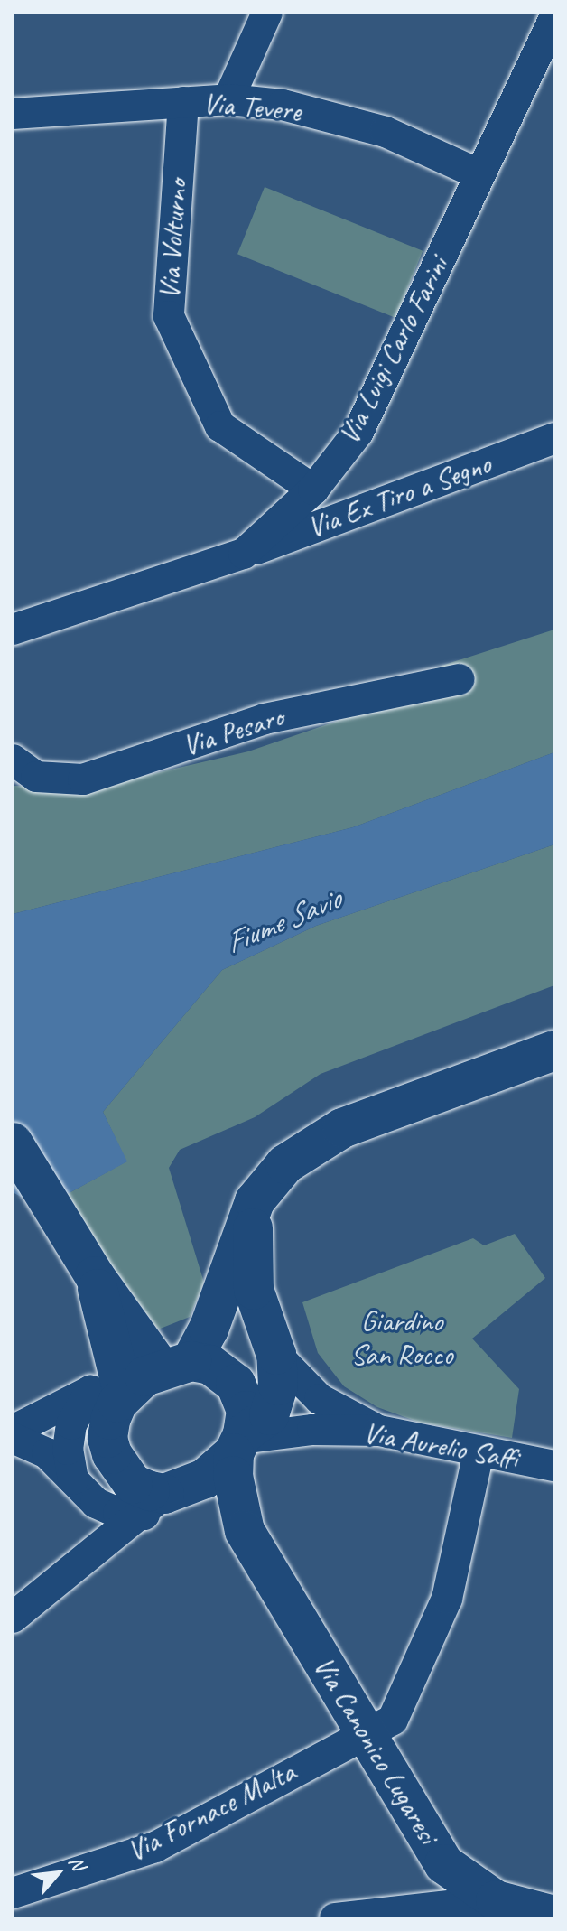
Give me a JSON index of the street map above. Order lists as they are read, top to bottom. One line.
{"streets":{"street":["Via Tevere","Via Volturno","Via Luigi Carlo Farini","Via Ex Tiro a Segno","Via Pesaro","Via Aurelio Saffi","Via Canonico Lugaresi","Via Fornace Malta"]},"crossings":[["Via Tevere","Via Volturno"],["Via Tevere","Via Luigi Carlo Farini"],["Via Volturno","Via Luigi Carlo Farini"],["Via Luigi Carlo Farini","Via Ex Tiro a Segno"],["Via Aurelio Saffi","Via Fornace Malta"],["Via Canonico Lugaresi","Via Fornace Malta"]],"water":["Fiume Savio"],"parks":["Giardino San Rocco"],"north":"top right"}
